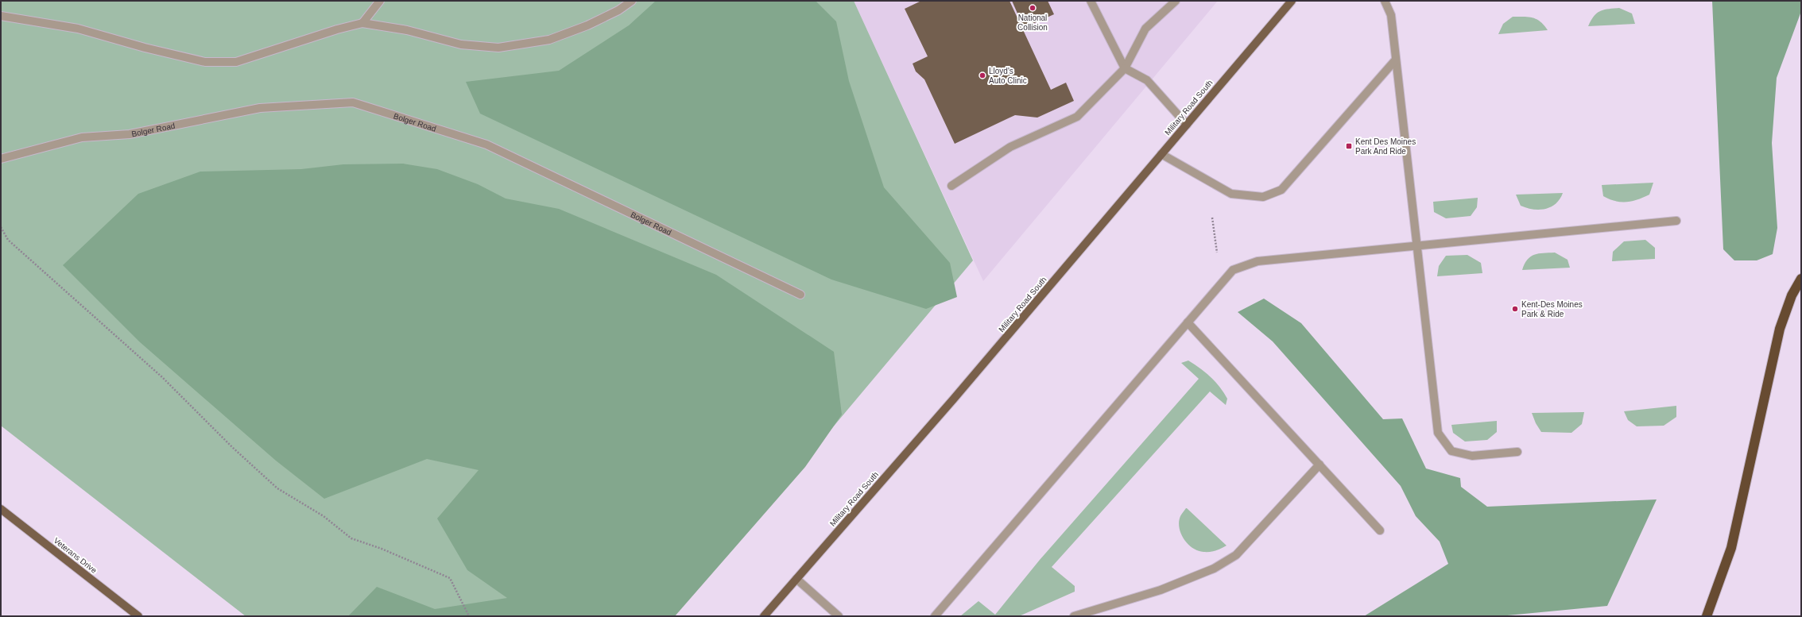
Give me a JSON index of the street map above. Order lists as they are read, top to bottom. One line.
{"streets":{"main road":["Military Road South","Veterans Drive"],"lane":["Bolger Road"]},"places":{"other":["National Collision","Lloyd's Auto Clinic","Kent-Des Moines Park & Ride"],"transit":["Kent Des Moines Park And Ride"]}}
